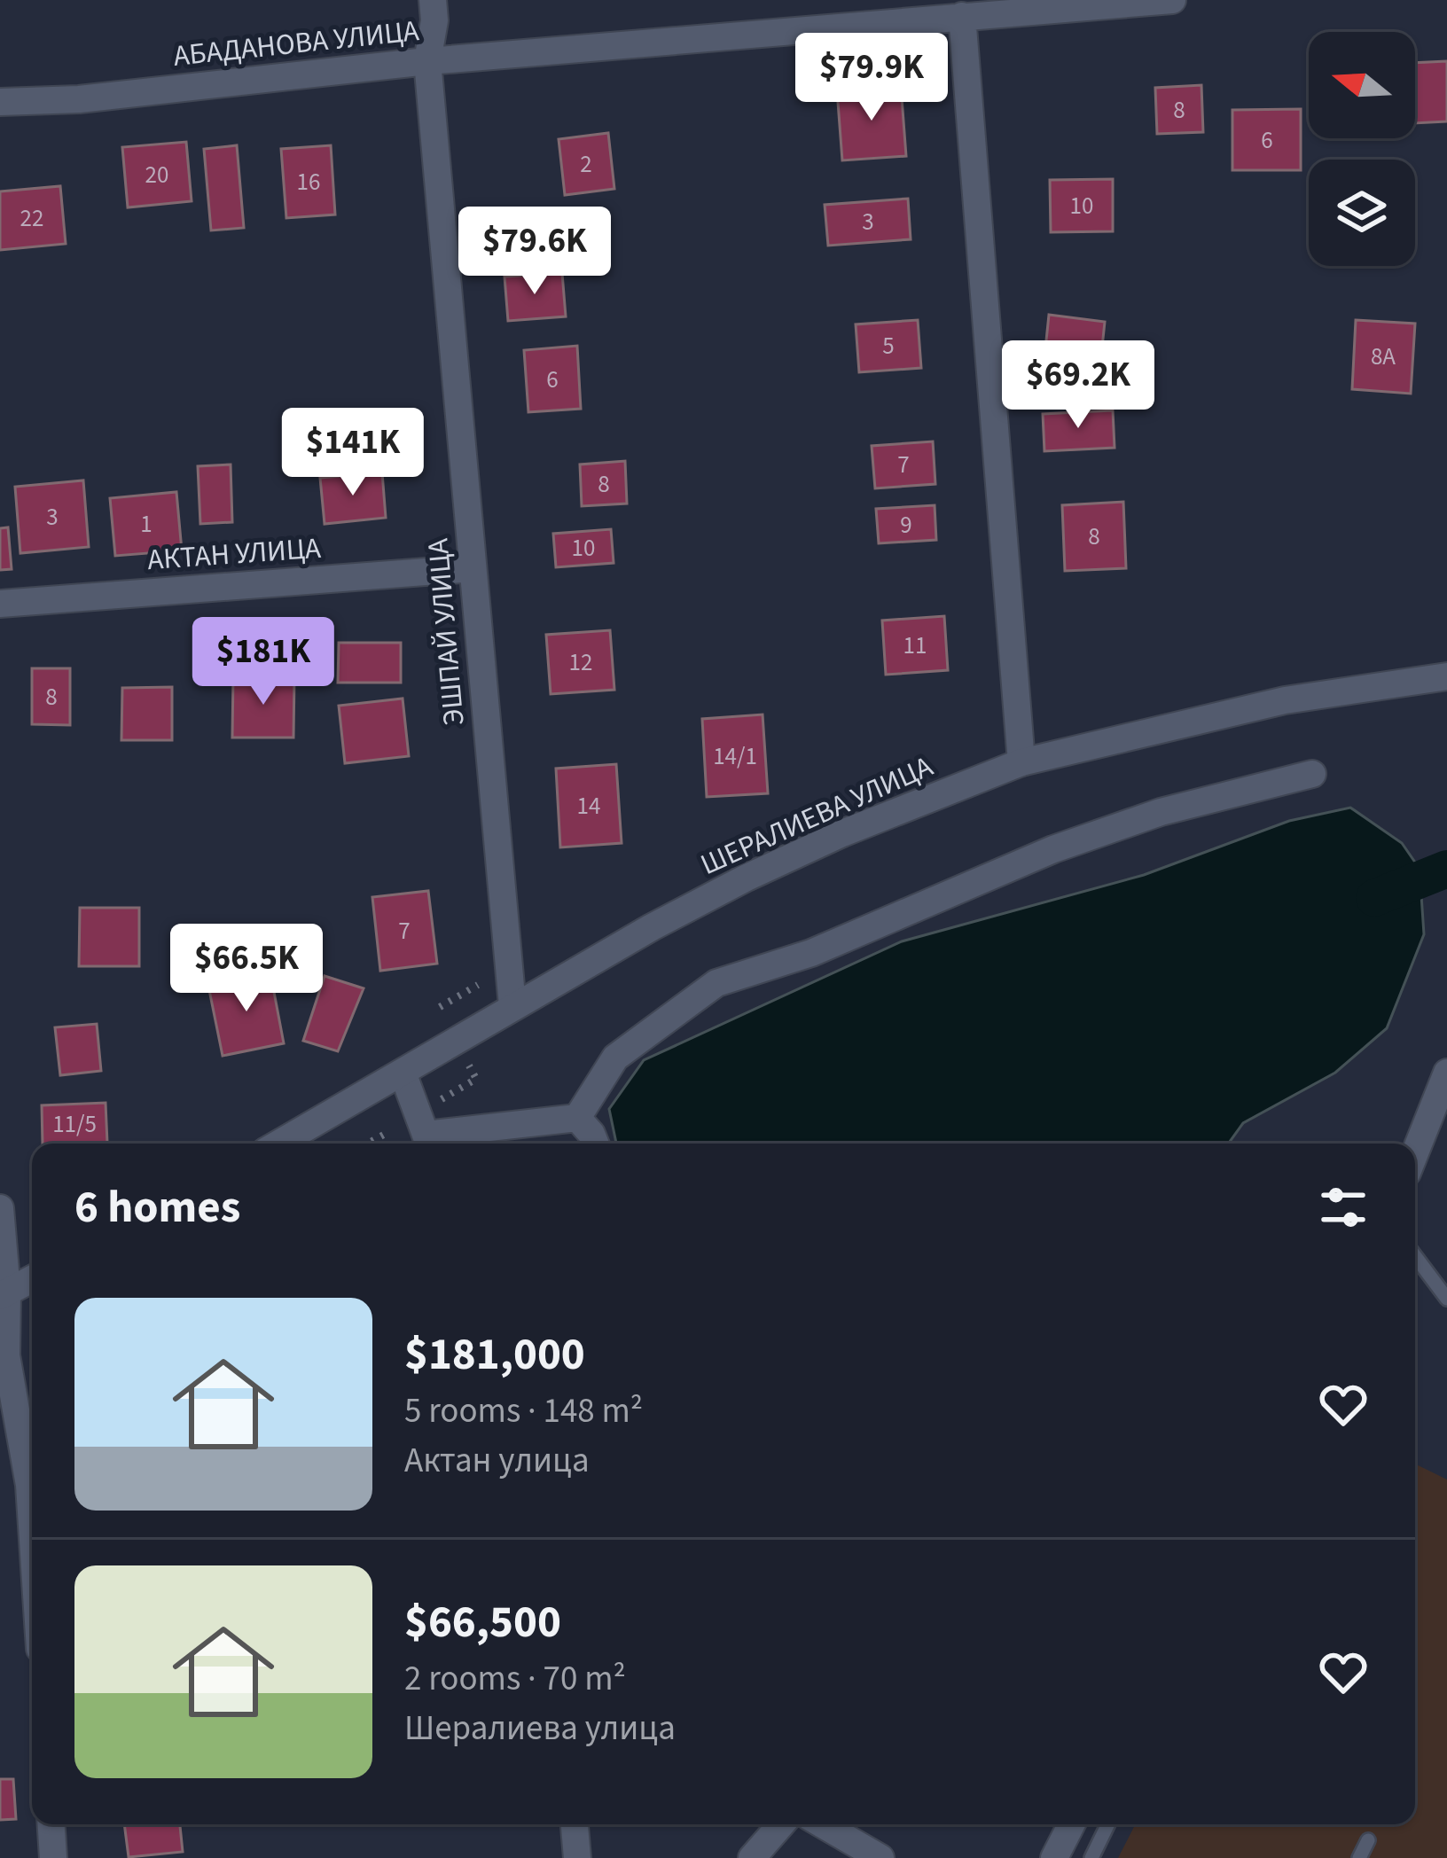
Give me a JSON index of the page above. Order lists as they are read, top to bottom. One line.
{"streets":{"street":["АБАДАНОВА УЛИЦА","АКТАН УЛИЦА","ЭШПАЙ УЛИЦА","ШЕРАЛИЕВА УЛИЦА"]},"crossings":[["АБАДАНОВА УЛИЦА","ЭШПАЙ УЛИЦА"],["АКТАН УЛИЦА","ЭШПАЙ УЛИЦА"],["ЭШПАЙ УЛИЦА","ШЕРАЛИЕВА УЛИЦА"]],"house_numbers":["8","6","2","20","16","10","22","3","5","8А","6","7","8","3","1","9","8","10","11","12","8","14/1","14","7","11/5"],"north":"left","page":{"price":["$79.9K","$79.6K","$69.2K","$141K","$181K","$66.5K"],"heading":"6 homes","list":[{"name":"$181,000","note":"5 rooms · 148 m² · Актан улица"},{"name":"$66,500","note":"2 rooms · 70 m² · Шералиева улица"}]}}
